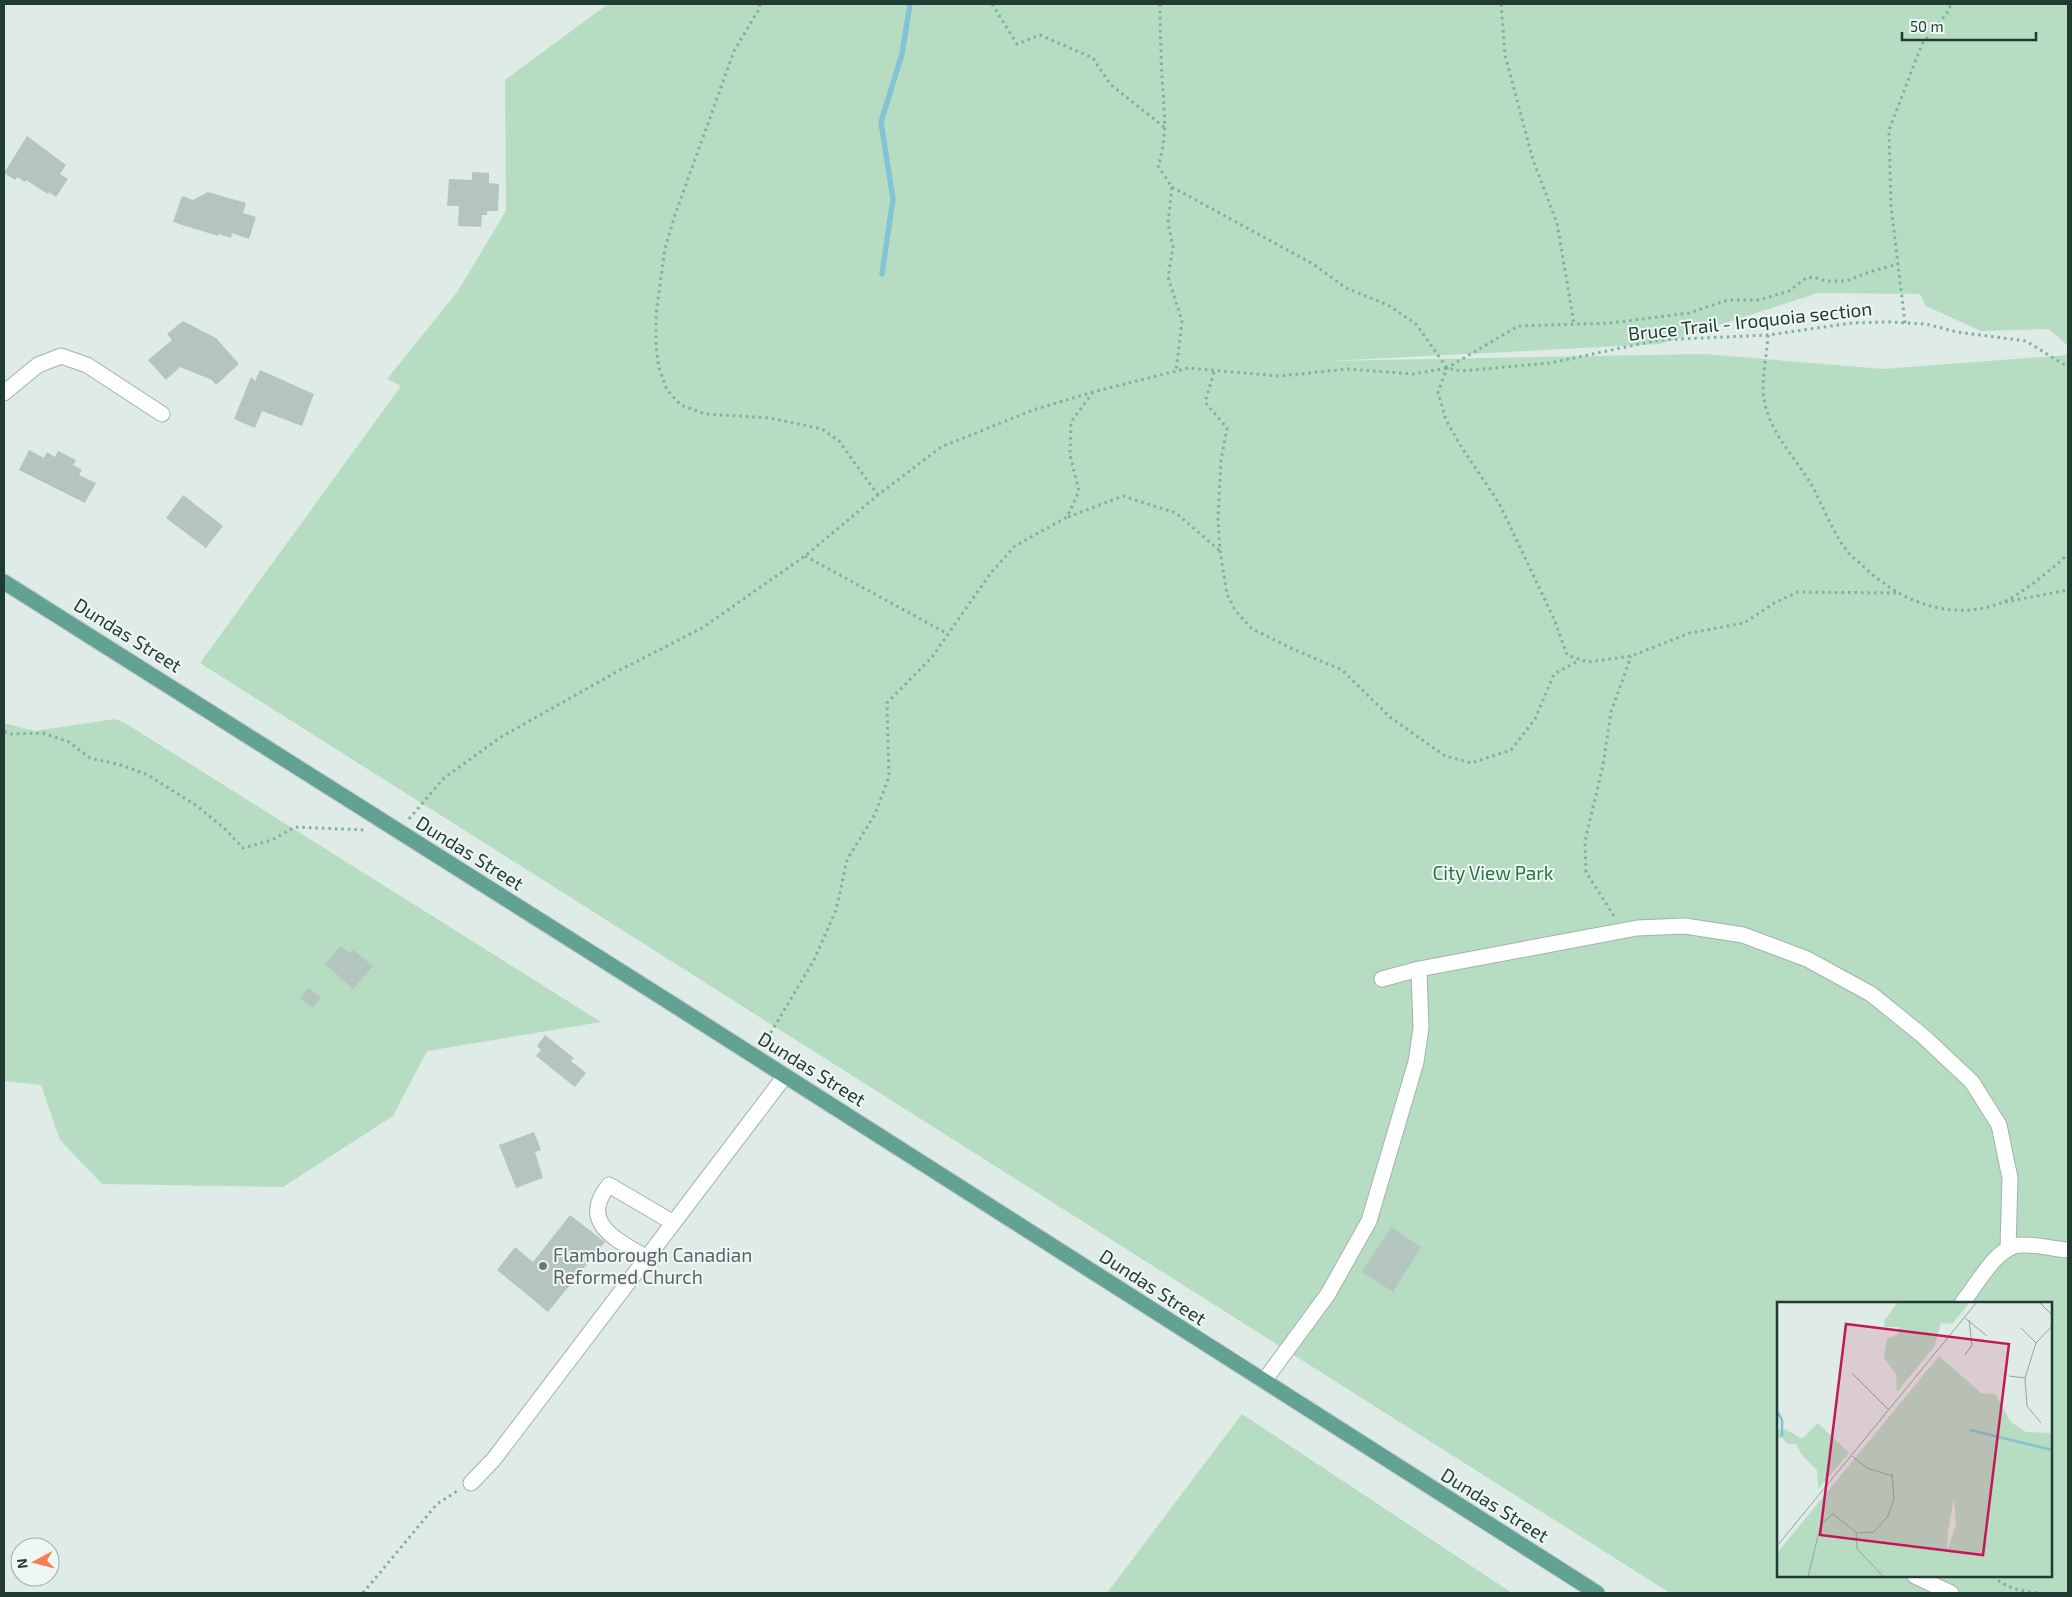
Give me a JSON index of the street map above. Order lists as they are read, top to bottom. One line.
{"streets":{"main road":["Dundas Street"],"path":["Bruce Trail - Iroquoia section"]},"crossings":[["Bruce Trail - Iroquoia section","Dundas Street"]],"parks":["City View Park"],"places":["Flamborough Canadian Reformed Church"],"scale_bar":"50 m","north":"left"}
